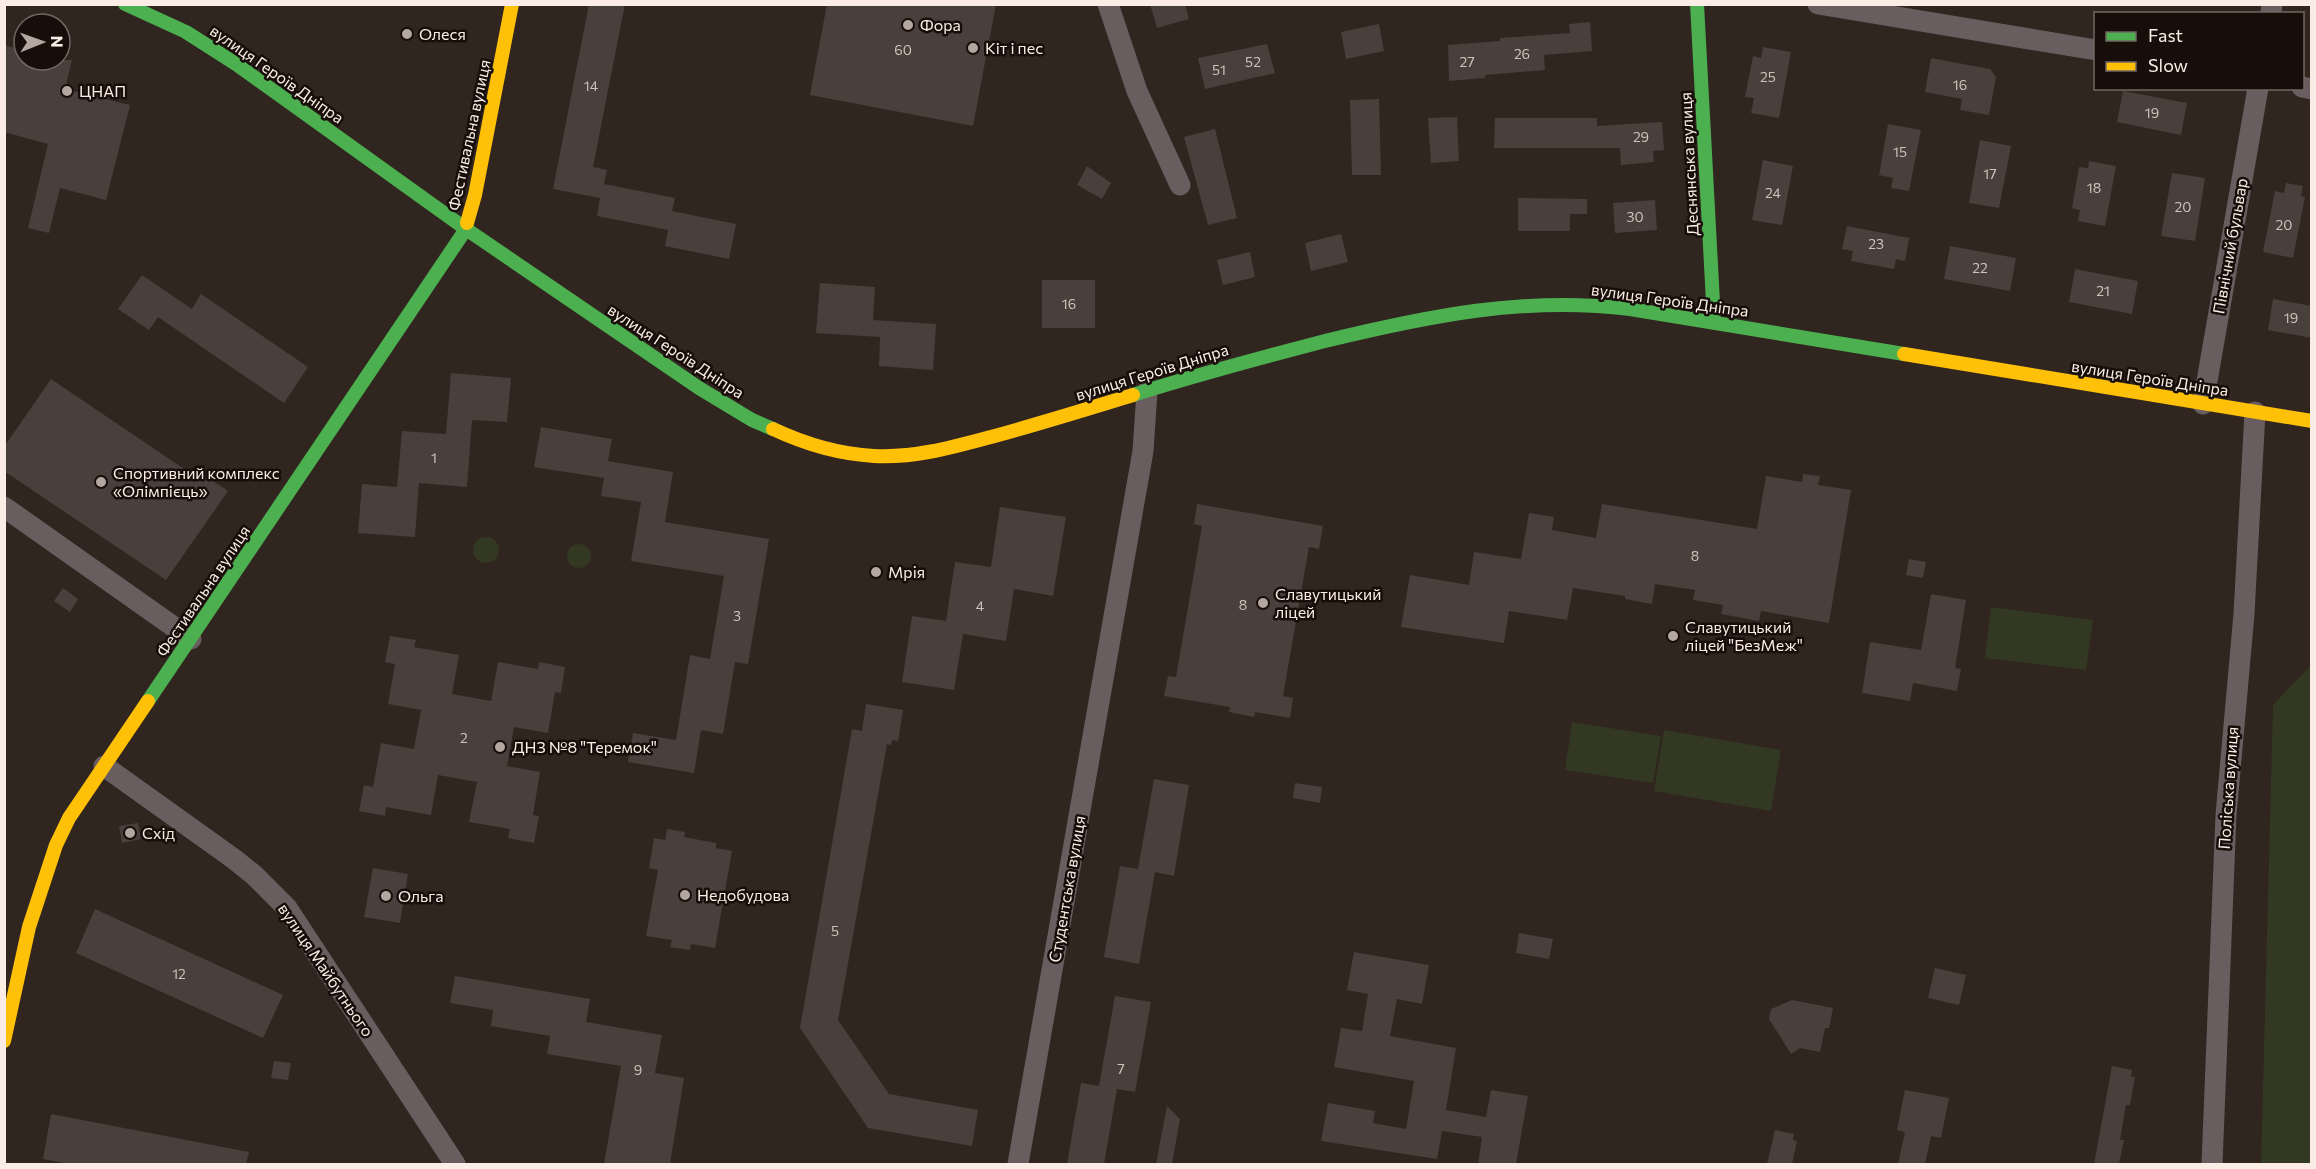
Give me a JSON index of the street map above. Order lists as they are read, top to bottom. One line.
{"streets":{"street":["вулиця Героїв Дніпра","Фестивальна вулиця","Деснянська вулиця","Північний бульвар","Поліська вулиця","Студентська вулиця","вулиця Майбутнього"]},"crossings":[["вулиця Героїв Дніпра","Фестивальна вулиця"],["вулиця Героїв Дніпра","Деснянська вулиця"],["вулиця Героїв Дніпра","Північний бульвар"],["вулиця Героїв Дніпра","Поліська вулиця"],["вулиця Героїв Дніпра","Студентська вулиця"],["Фестивальна вулиця","вулиця Майбутнього"]],"places":["Фора","Олеся","Кіт і пес","ЦНАП","Спортивний комплекс «Олімпієць»","Мрiя","Славутицький ліцей","Славутицький ліцей \"БезМеж\"","ДНЗ №8 \"Теремок\"","Схід","Недобудова","Ольга"],"house_numbers":["60","26","52","27","51","25","16","14","19","29","15","17","18","24","20","30","20","23","22","21","16","19","1","8","8","4","3","2","5","12","7","9"],"legend":["Fast","Slow"],"north":"right"}
